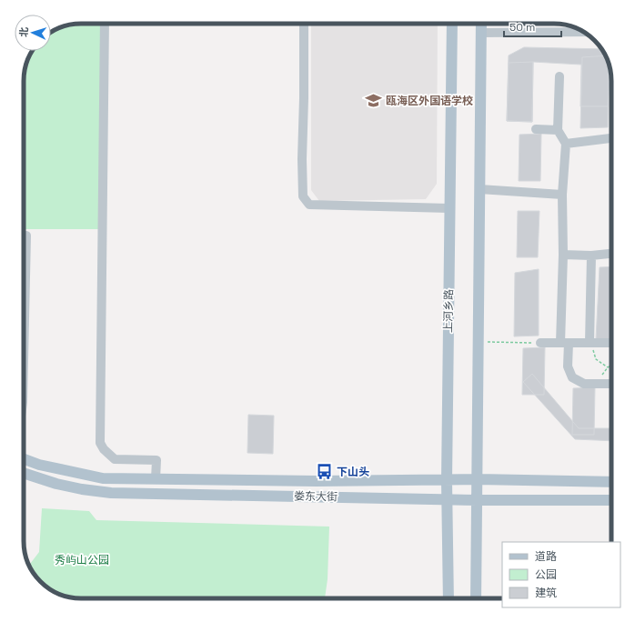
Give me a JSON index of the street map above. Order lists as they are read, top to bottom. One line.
{"streets":{"main road":["上河乡路","娄东大街"]},"crossings":[["上河乡路","娄东大街"]],"parks":["秀屿山公园"],"places":{"school or university":["瓯海区外国语学校"],"bus stop":["下山头"]},"legend":["道路","公园","建筑"],"scale_bar":"50 m","north":"left"}
